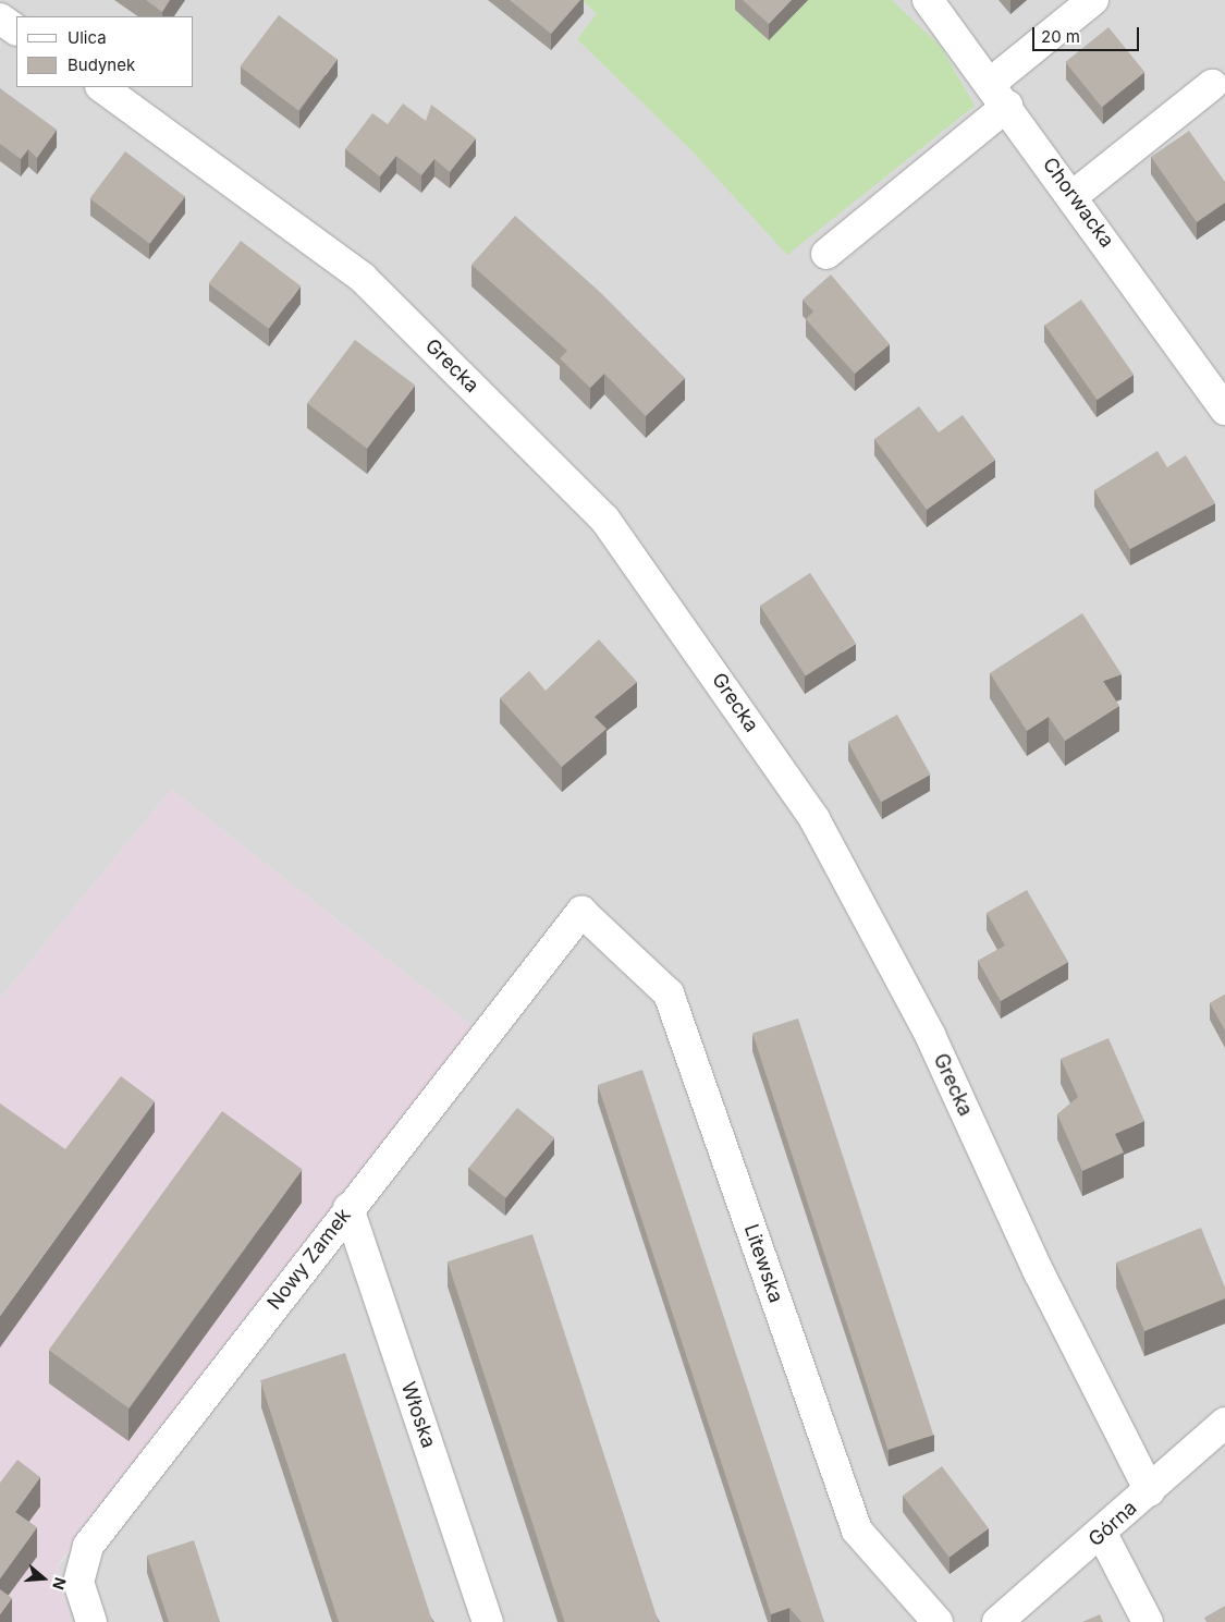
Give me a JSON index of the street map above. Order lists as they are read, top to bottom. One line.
{"streets":{"street":["Chorwacka","Grecka","Nowy Zamek","Litewska","Włoska","Górna"]},"crossings":[["Grecka","Górna"],["Nowy Zamek","Litewska"],["Nowy Zamek","Włoska"]],"legend":["Ulica","Budynek"],"scale_bar":"20 m","north":"right"}
